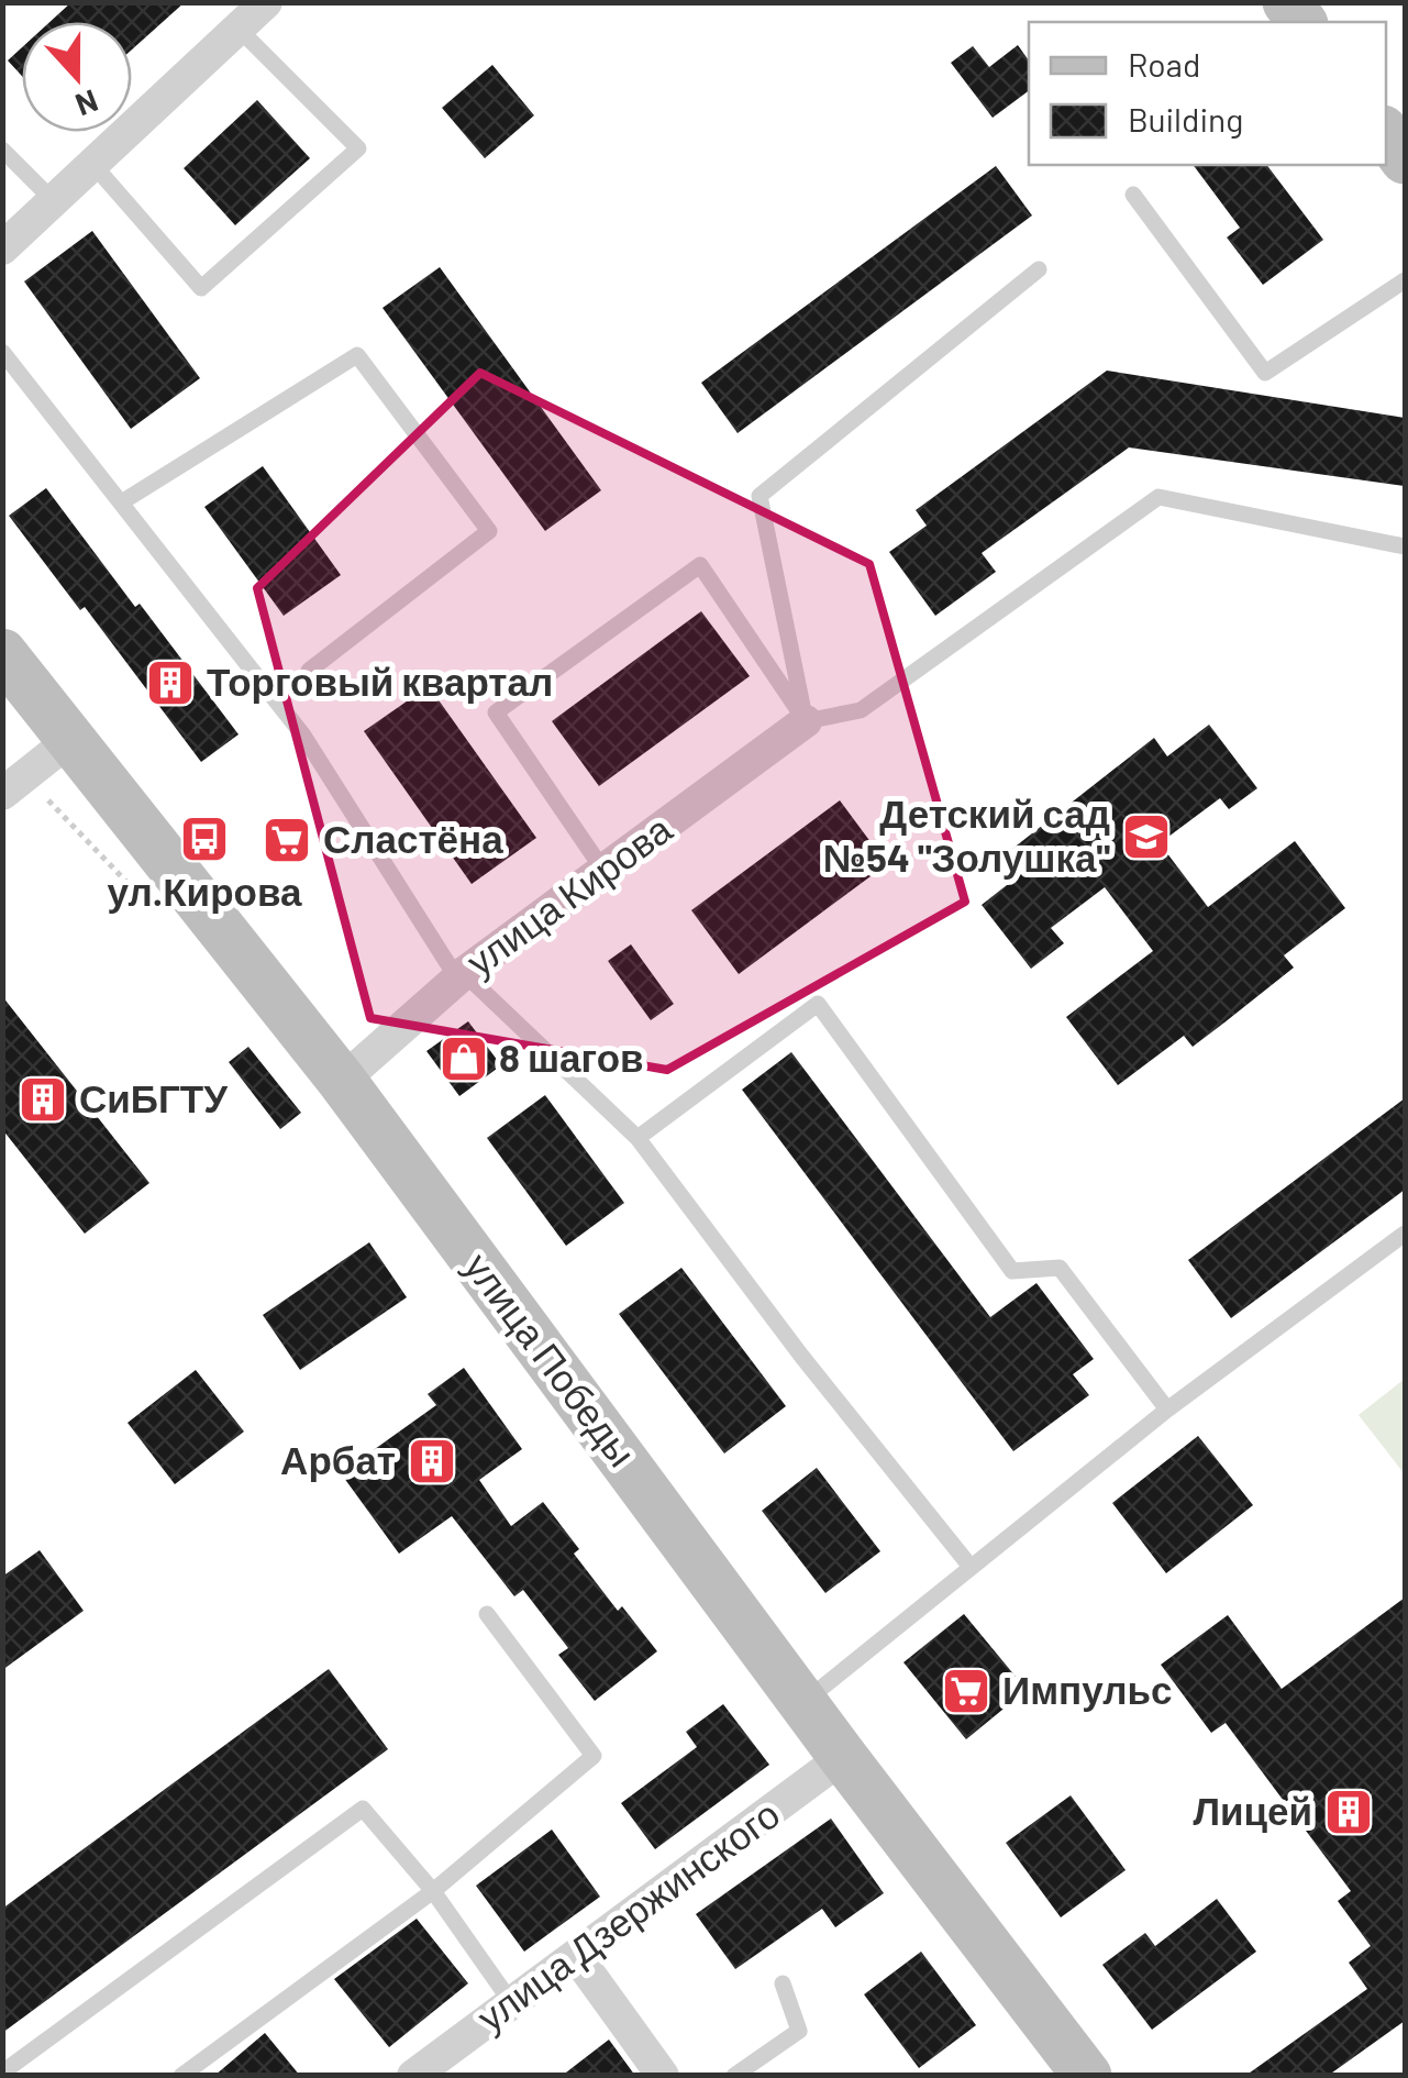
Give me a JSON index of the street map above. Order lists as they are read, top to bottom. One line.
{"streets":{"street":["улица Кирова","улица Победы","улица Дзержинского"]},"crossings":[["улица Кирова","улица Победы"],["улица Победы","улица Дзержинского"]],"places":{"building":["Торговый квартал","СиБГТУ","Арбат","Лицей"],"school or university":["Детский сад №54 \"Золушка\""],"bus stop":["ул.Кирова"],"supermarket":["Сластёна","Импульс"],"shop":["8 шагов"]},"legend":["Road","Building"],"north":"bottom"}
